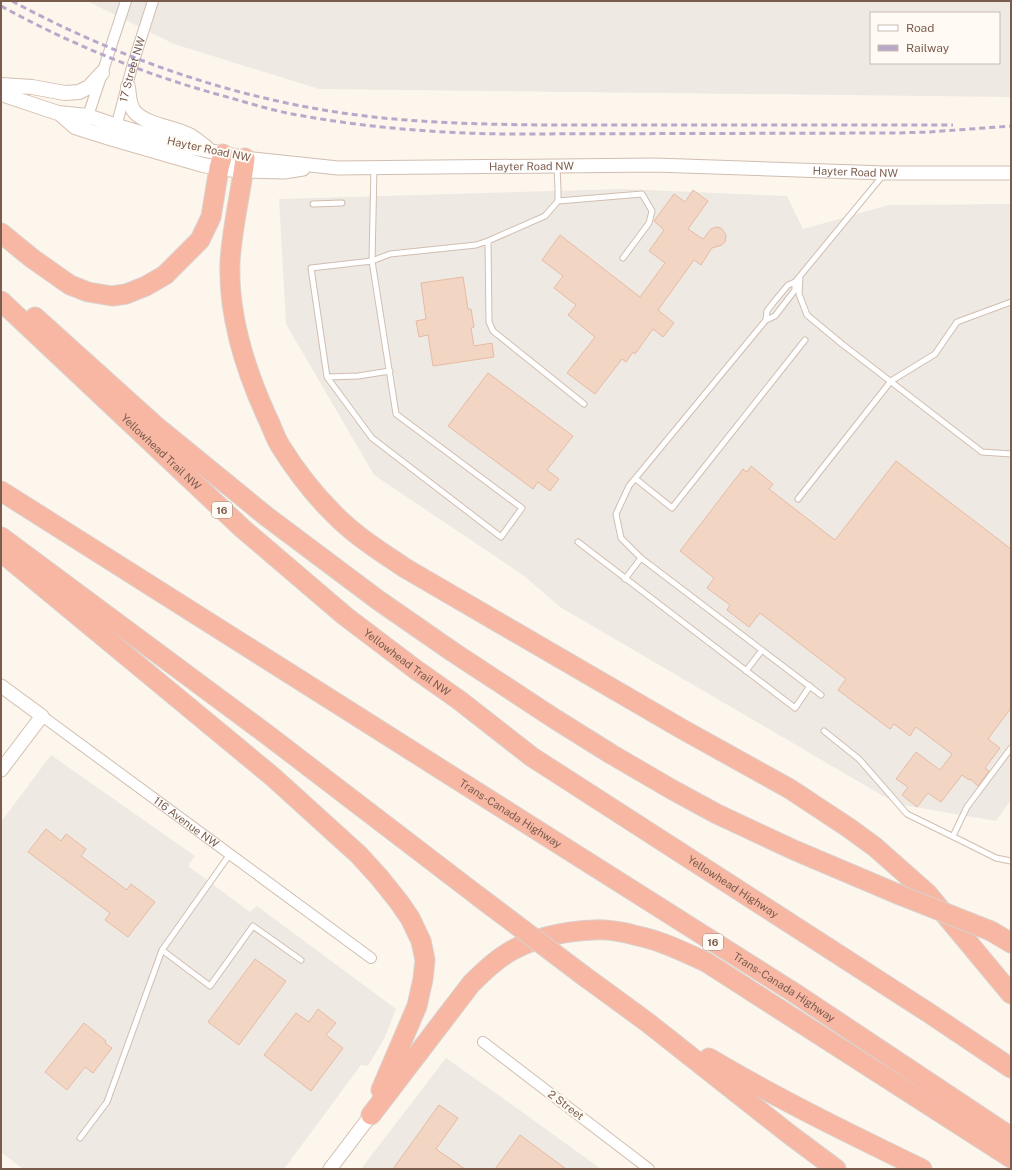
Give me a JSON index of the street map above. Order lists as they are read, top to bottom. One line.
{"streets":{"highway":["Yellowhead Trail NW","16","Trans-Canada Highway","Yellowhead Highway"],"main road":["Hayter Road NW"],"street":["17 Street NW","116 Avenue NW","2 Street"]},"crossings":[["17 Street NW","Hayter Road NW"],["Yellowhead Trail NW","Yellowhead Highway"]],"legend":["Road","Railway"]}
